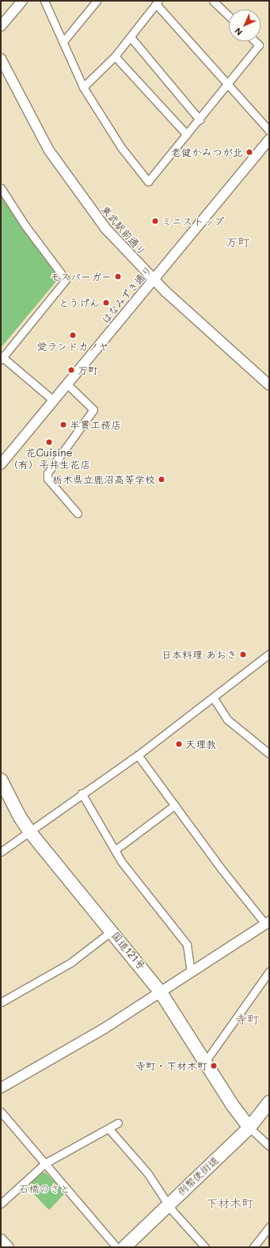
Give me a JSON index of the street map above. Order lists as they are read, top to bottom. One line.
{"streets":{"highway":["国道121号","例幣使街道"],"street":["東武駅前通り","はなみずき通り"]},"crossings":[["東武駅前通り","はなみずき通り"],["国道121号","例幣使街道"]],"districts":["万町","寺町","下材木町"],"parks":["石橋のさと"],"places":["老健かみつが北","ミニストップ","モスバーガー","とうげん","愛ランドカノヤ","万町","半貫工務店","花Cuisine （有）平井生花店","栃木県立鹿沼高等学校","日本料理 あおき","天理教","寺町・下材木町"],"north":"bottom left"}
